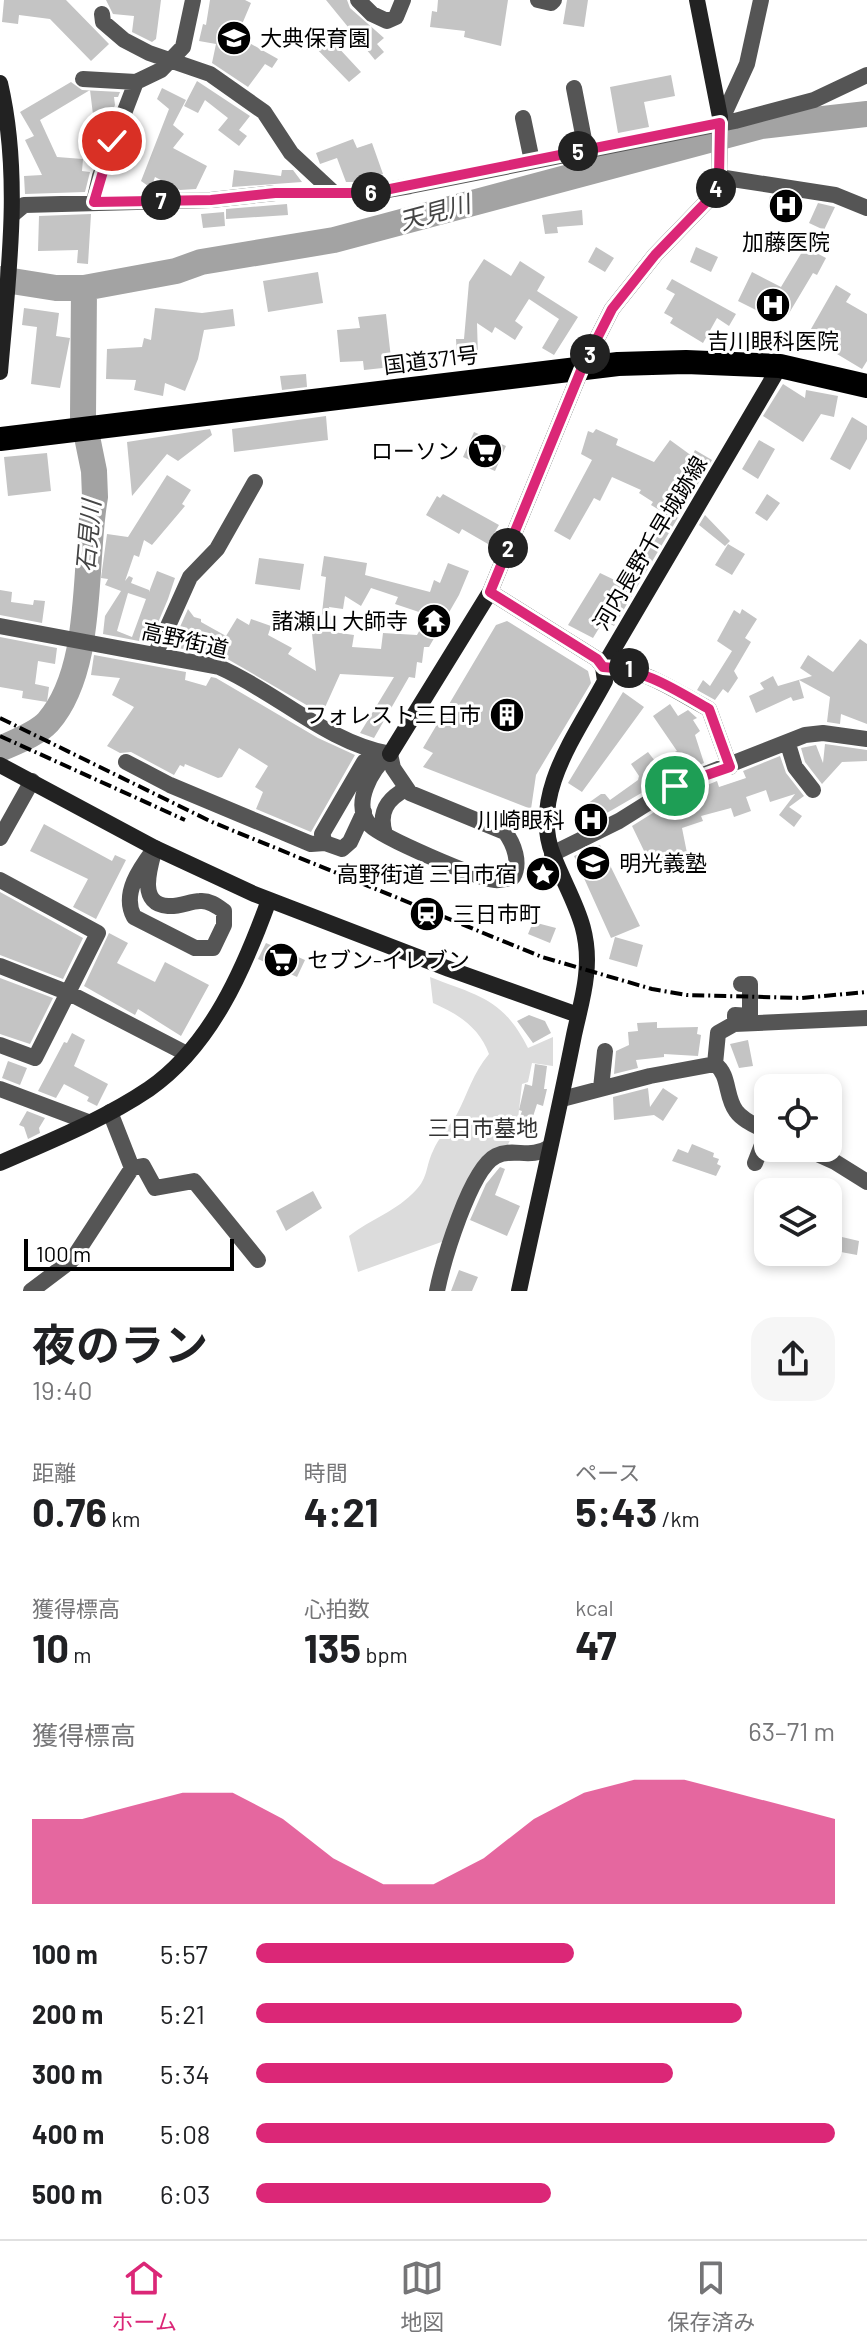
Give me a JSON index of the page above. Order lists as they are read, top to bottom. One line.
{"streets":{"highway":["国道371号"],"main road":["河内長野千早城跡線"],"street":["高野街道"]},"crossings":[["国道371号","河内長野千早城跡線"]],"water":["天見川","石見川"],"parks":["三日市墓地"],"places":{"school or university":["大典保育園","明光義塾"],"hospital":["加藤医院","吉川眼科医院","川崎眼科"],"supermarket":["ローソン","セブン-イレブン"],"temple":["諸瀬山 大師寺"],"building":["フォレスト三日市"],"place":["高野街道 三日市宿"],"station":["三日市町"]},"scale_bar":"100 m","page":{"pins":["5","4","6","7","3","2","1"],"scale":"100 m","heading":["夜のラン","19:40"],"stats":[["距離","0.76 km"],["時間","4:21"],["ペース","5:43 /km"],["獲得標高","10 m"],["心拍数","135 bpm"],["kcal","47"]],"chart":["獲得標高","63–71 m"],"list":[{"name":"100 m","note":"5:57"},{"name":"200 m","note":"5:21"},{"name":"300 m","note":"5:34"},{"name":"400 m","note":"5:08"},{"name":"500 m","note":"6:03"}],"tabs":["ホーム","地図","保存済み"]}}
